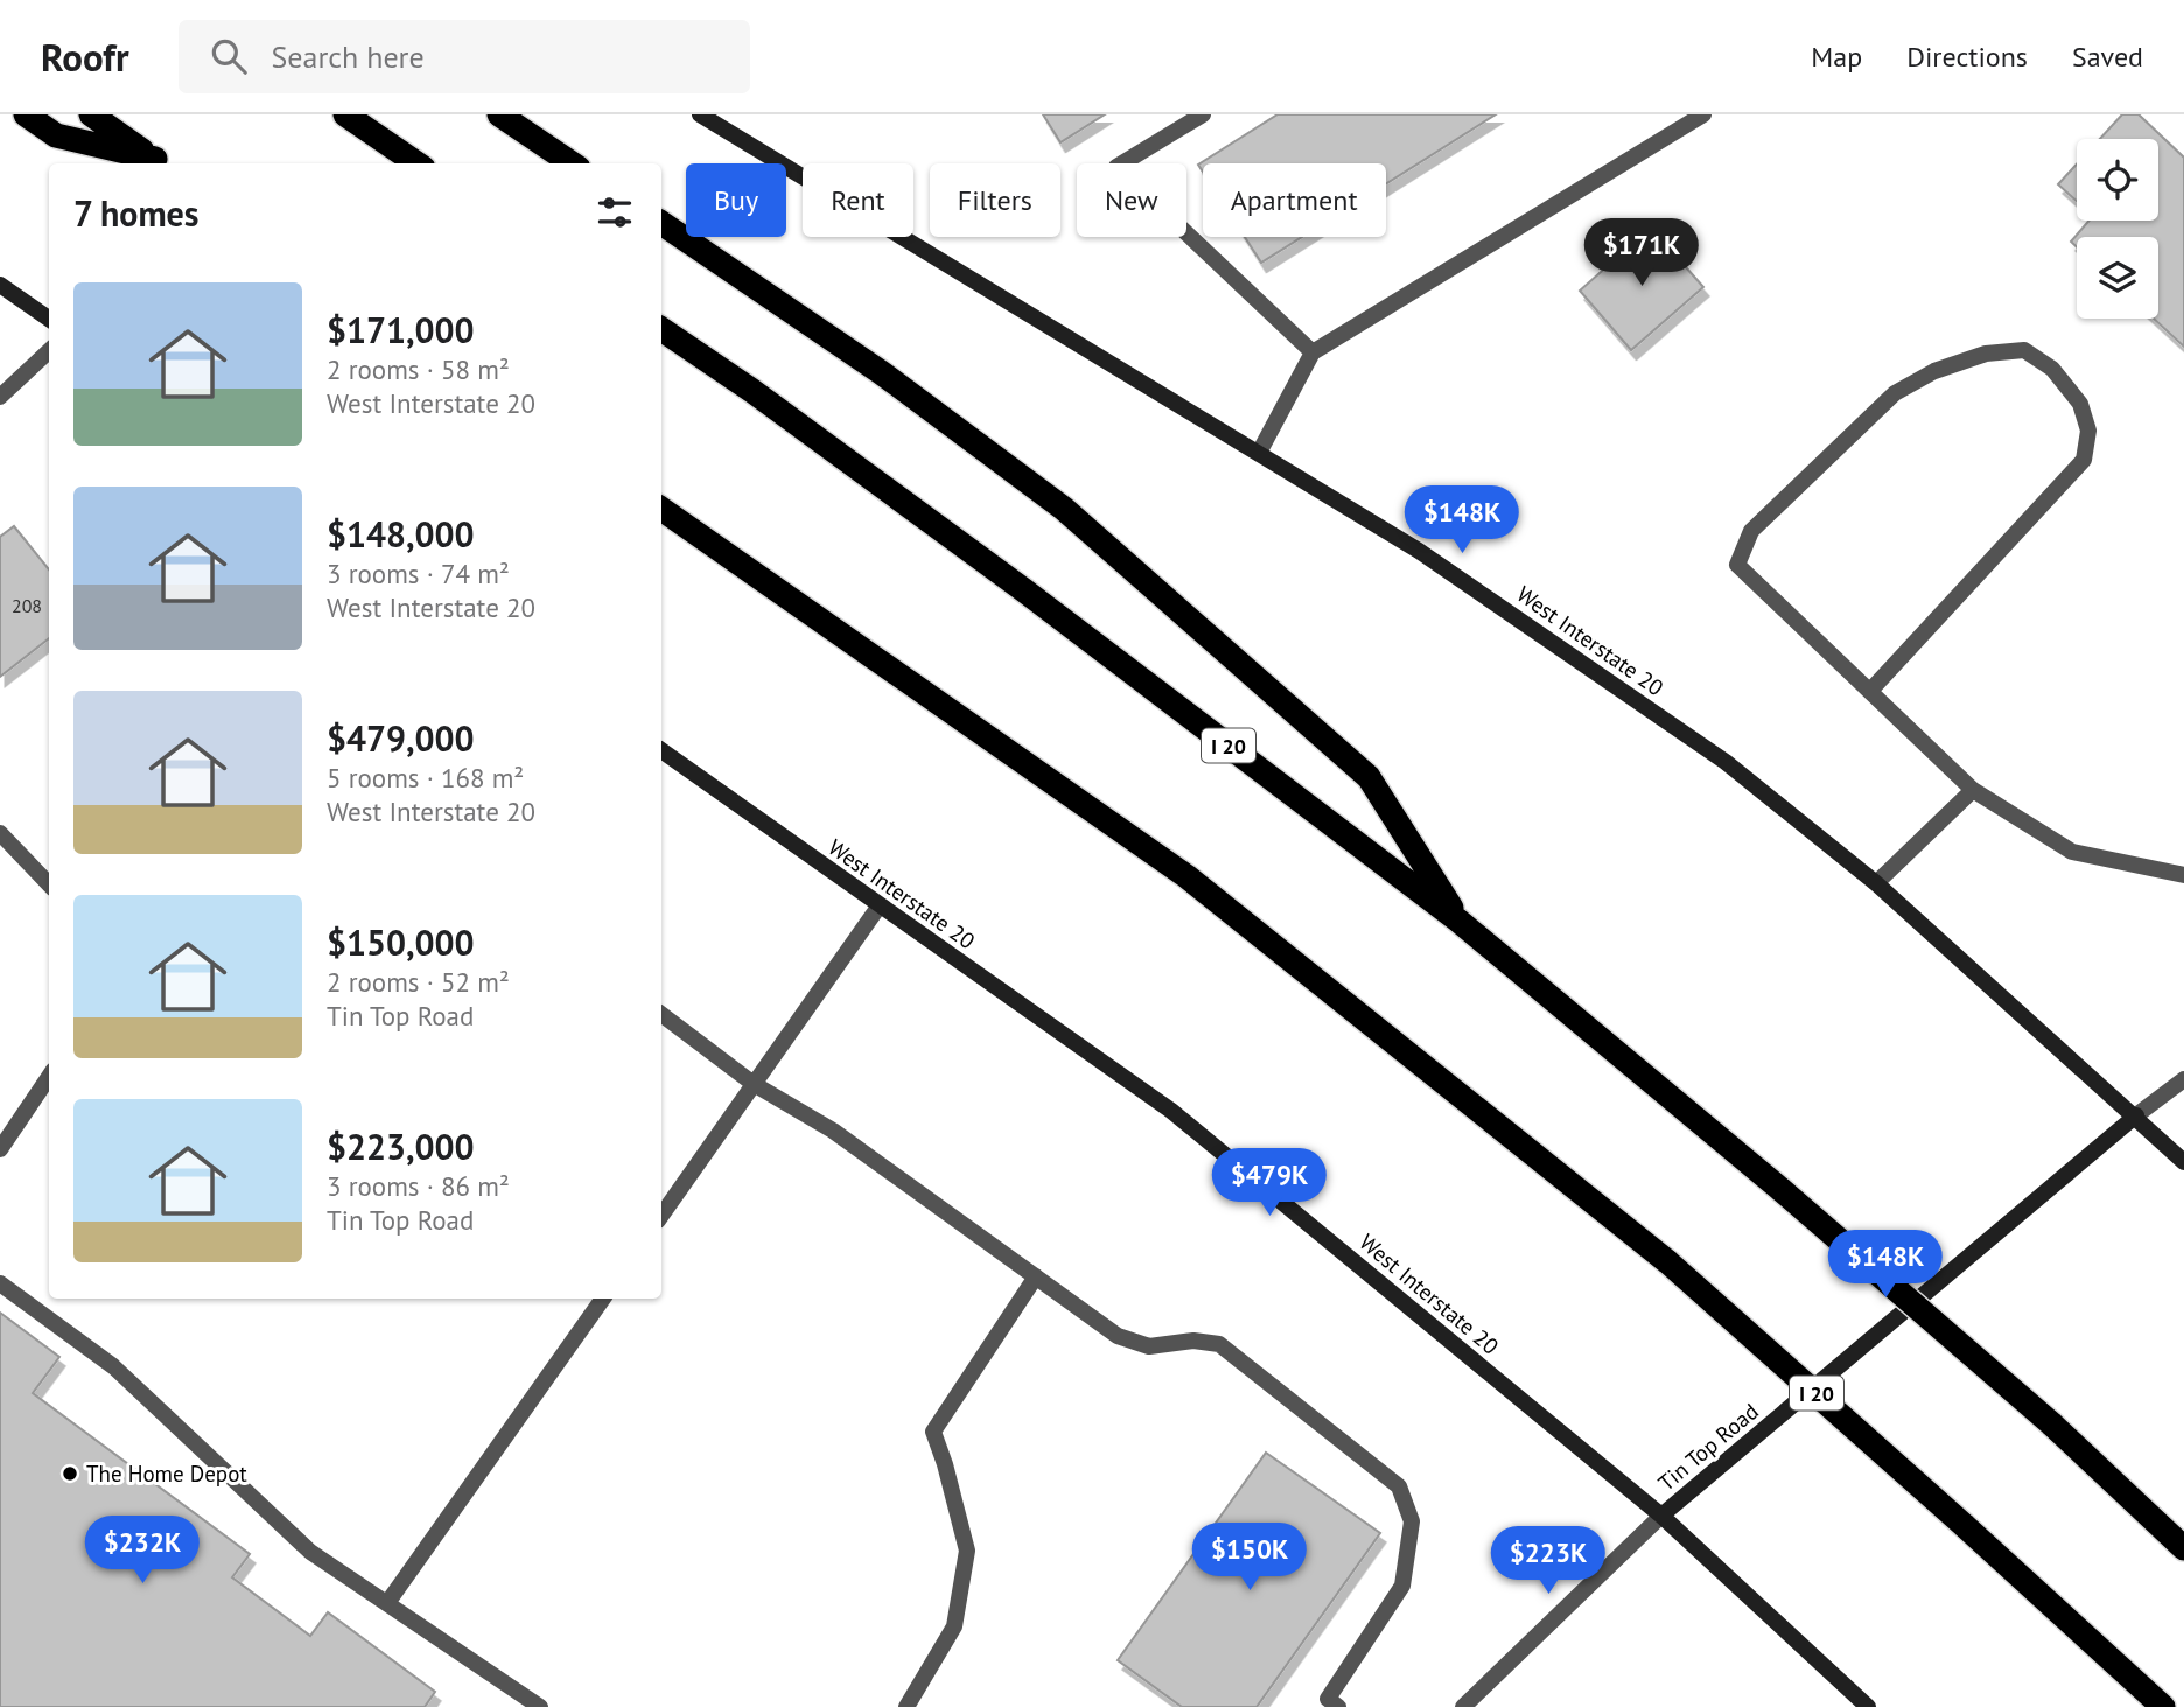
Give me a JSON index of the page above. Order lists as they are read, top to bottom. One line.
{"streets":{"highway":["I 20"],"main road":["West Interstate 20","Tin Top Road"]},"crossings":[["West Interstate 20","Tin Top Road"]],"places":["The Home Depot"],"house_numbers":["208"],"page":{"header":"Roofr","search":"Search here","nav":["Map","Directions","Saved"],"chip":["Buy","Rent","Filters","New","Apartment"],"heading":"7 homes","price":["$171K","$148K","$479K","$148K","$232K","$150K","$223K"],"list":[{"name":"$171,000","note":"2 rooms · 58 m² · West Interstate 20"},{"name":"$148,000","note":"3 rooms · 74 m² · West Interstate 20"},{"name":"$479,000","note":"5 rooms · 168 m² · West Interstate 20"},{"name":"$150,000","note":"2 rooms · 52 m² · Tin Top Road"},{"name":"$223,000","note":"3 rooms · 86 m² · Tin Top Road"}]}}
